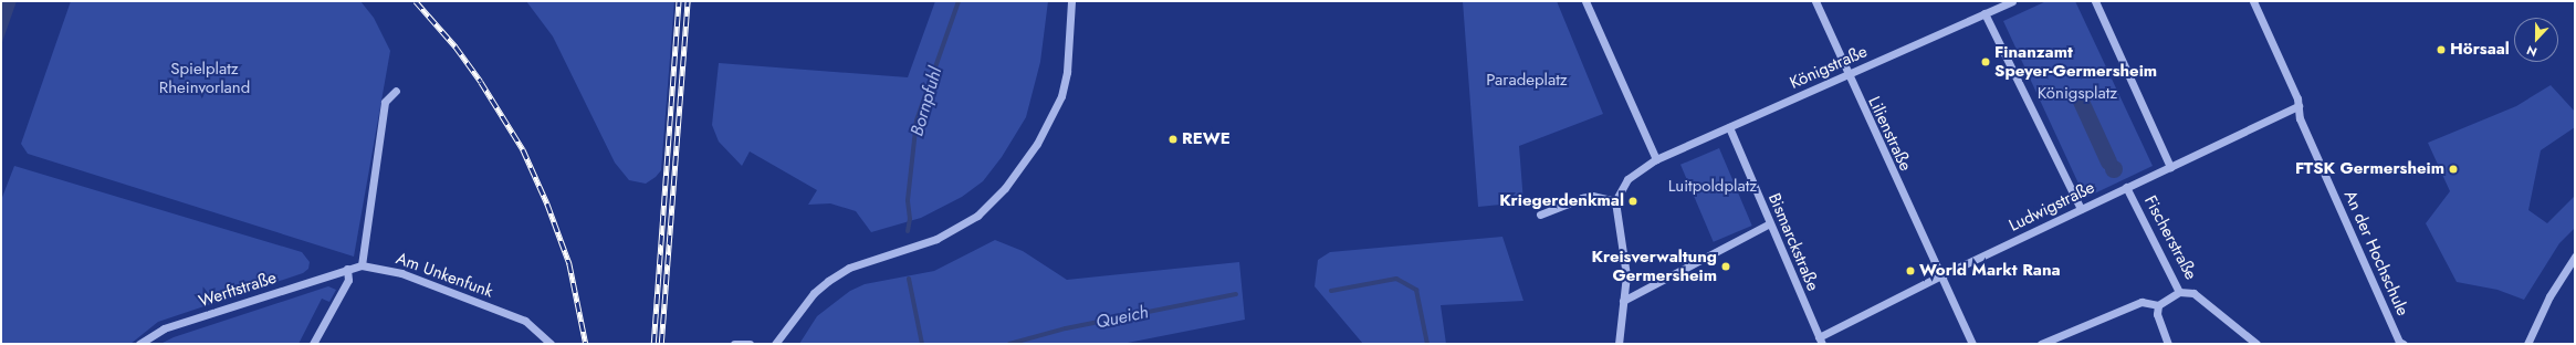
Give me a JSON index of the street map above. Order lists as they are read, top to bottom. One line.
{"streets":{"street":["Königstraße","Lilienstraße","Ludwigstraße","Fischerstraße","Bismarckstraße","An der Hochschule","Am Unkenfunk","Werftstraße"]},"crossings":[["Königstraße","Lilienstraße"],["Königstraße","Bismarckstraße"],["Lilienstraße","Ludwigstraße"],["Ludwigstraße","Fischerstraße"],["Ludwigstraße","Bismarckstraße"],["Ludwigstraße","An der Hochschule"],["Am Unkenfunk","Werftstraße"]],"water":["Bornpfuhl","Queich"],"parks":["Spielplatz Rheinvorland","Paradeplatz","Königsplatz","Luitpoldplatz"],"places":["Hörsaal","Finanzamt Speyer-Germersheim","REWE","FTSK Germersheim","Kriegerdenkmal","Kreisverwaltung Germersheim","World Markt Rana"],"north":"bottom"}
